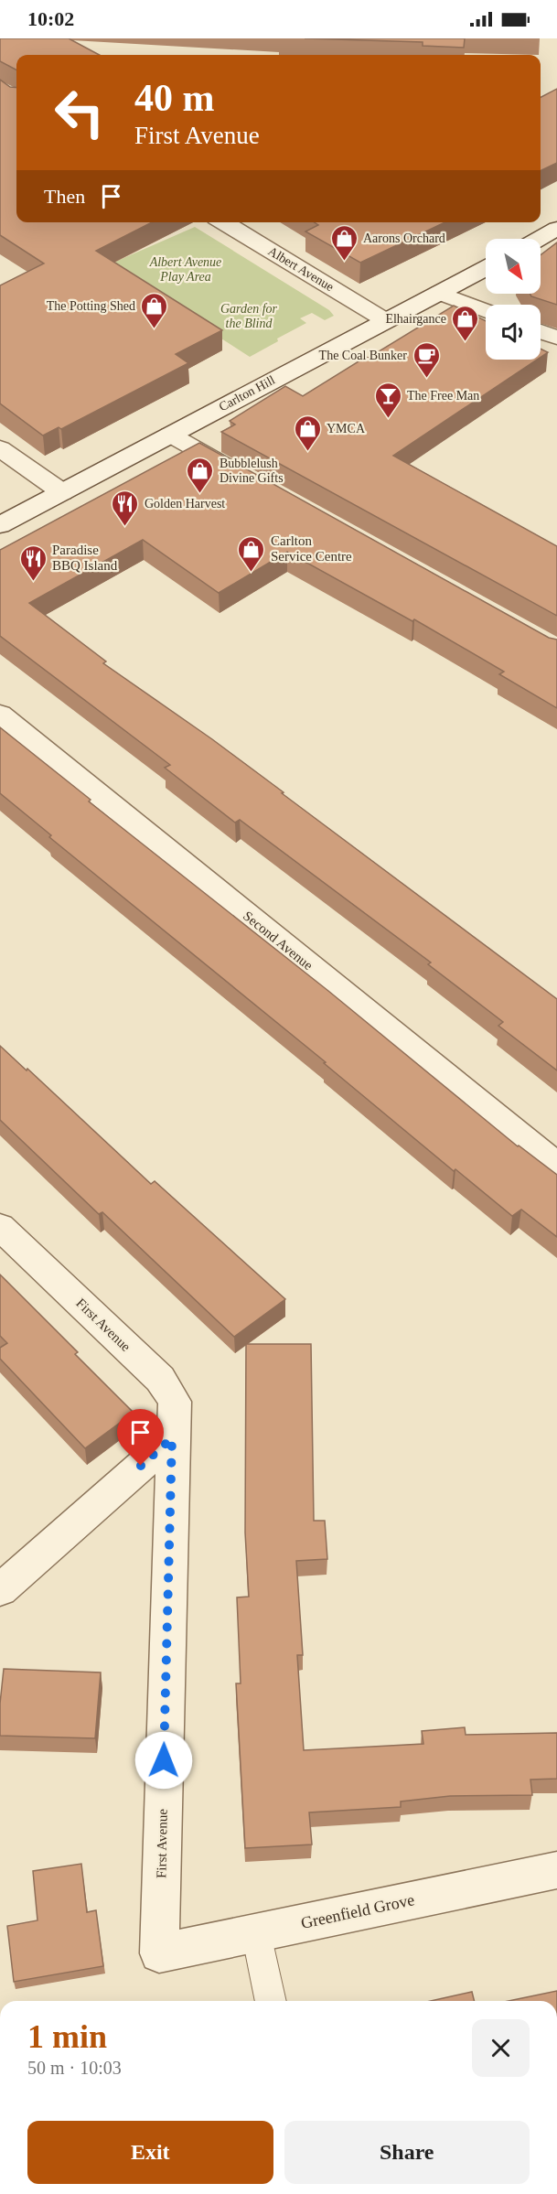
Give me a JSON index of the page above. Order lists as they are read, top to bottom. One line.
{"streets":{"street":["Albert Avenue","Carlton Hill","Second Avenue","First Avenue","Greenfield Grove"]},"crossings":[["Albert Avenue","Carlton Hill"],["First Avenue","Greenfield Grove"]],"parks":["Albert Avenue Play Area","Garden for the Blind"],"places":{"shop":["Aarons Orchard","The Potting Shed","Elhairgance","YMCA","Bubblelush Divine Gifts","Carlton Service Centre"],"cafe":["The Coal Bunker"],"bar":["The Free Man"],"restaurant":["Golden Harvest","Paradise BBQ Island"]},"north":"bottom right","page":{"status":"10:02","turn":["40 m","First Avenue"],"then":"Then","heading":["1 min","50 m · 10:03"],"buttons":["Exit","Share"]}}
